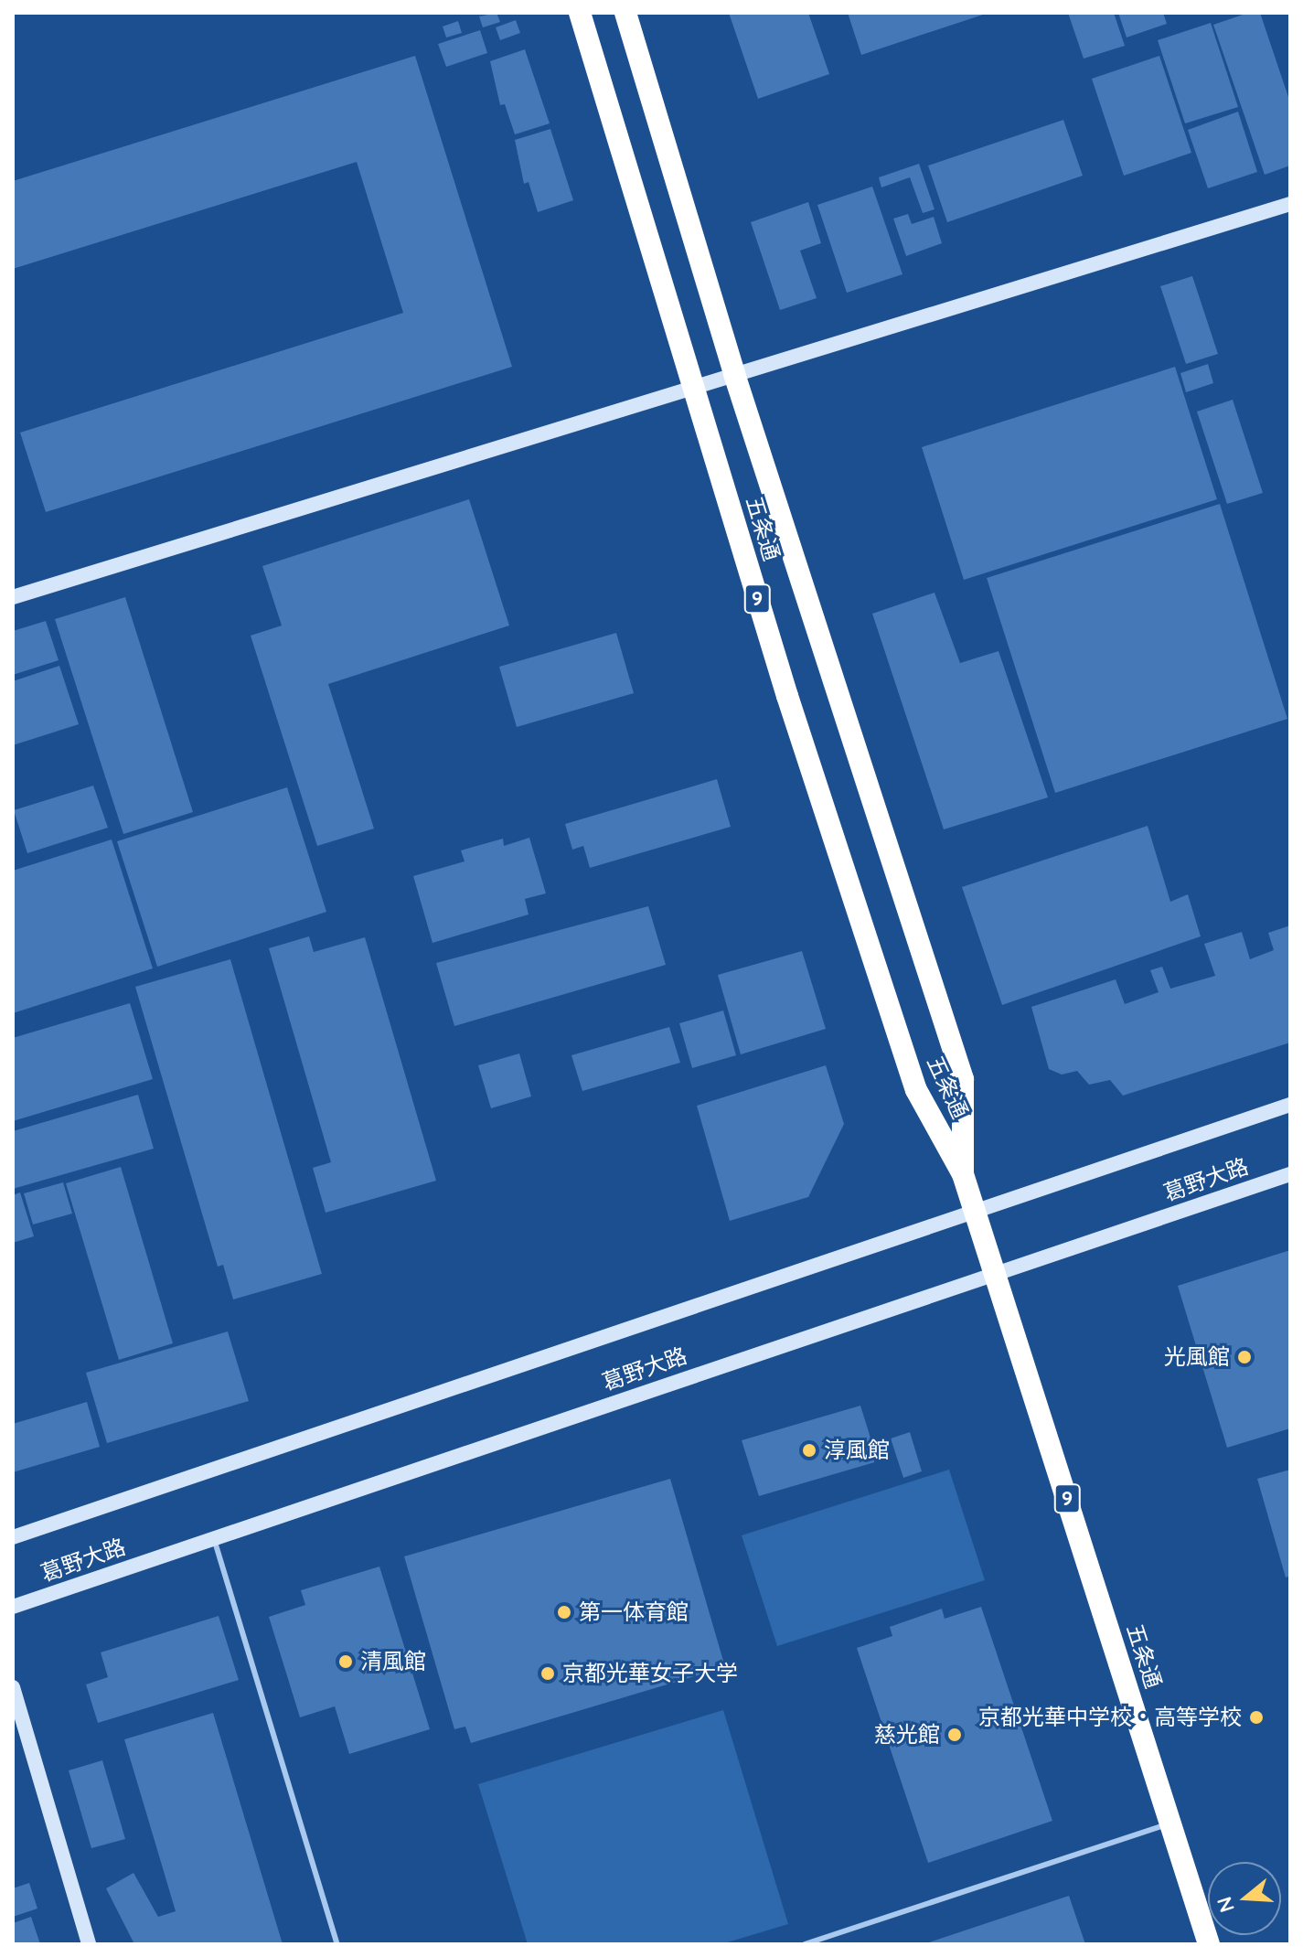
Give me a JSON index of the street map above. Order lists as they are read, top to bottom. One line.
{"streets":{"highway":["五条通","9"],"street":["葛野大路"]},"crossings":[["五条通","葛野大路"]],"places":["光風館","淳風館","第一体育館","清風館","京都光華女子大学","京都光華中学校・高等学校","慈光館"],"north":"left"}
